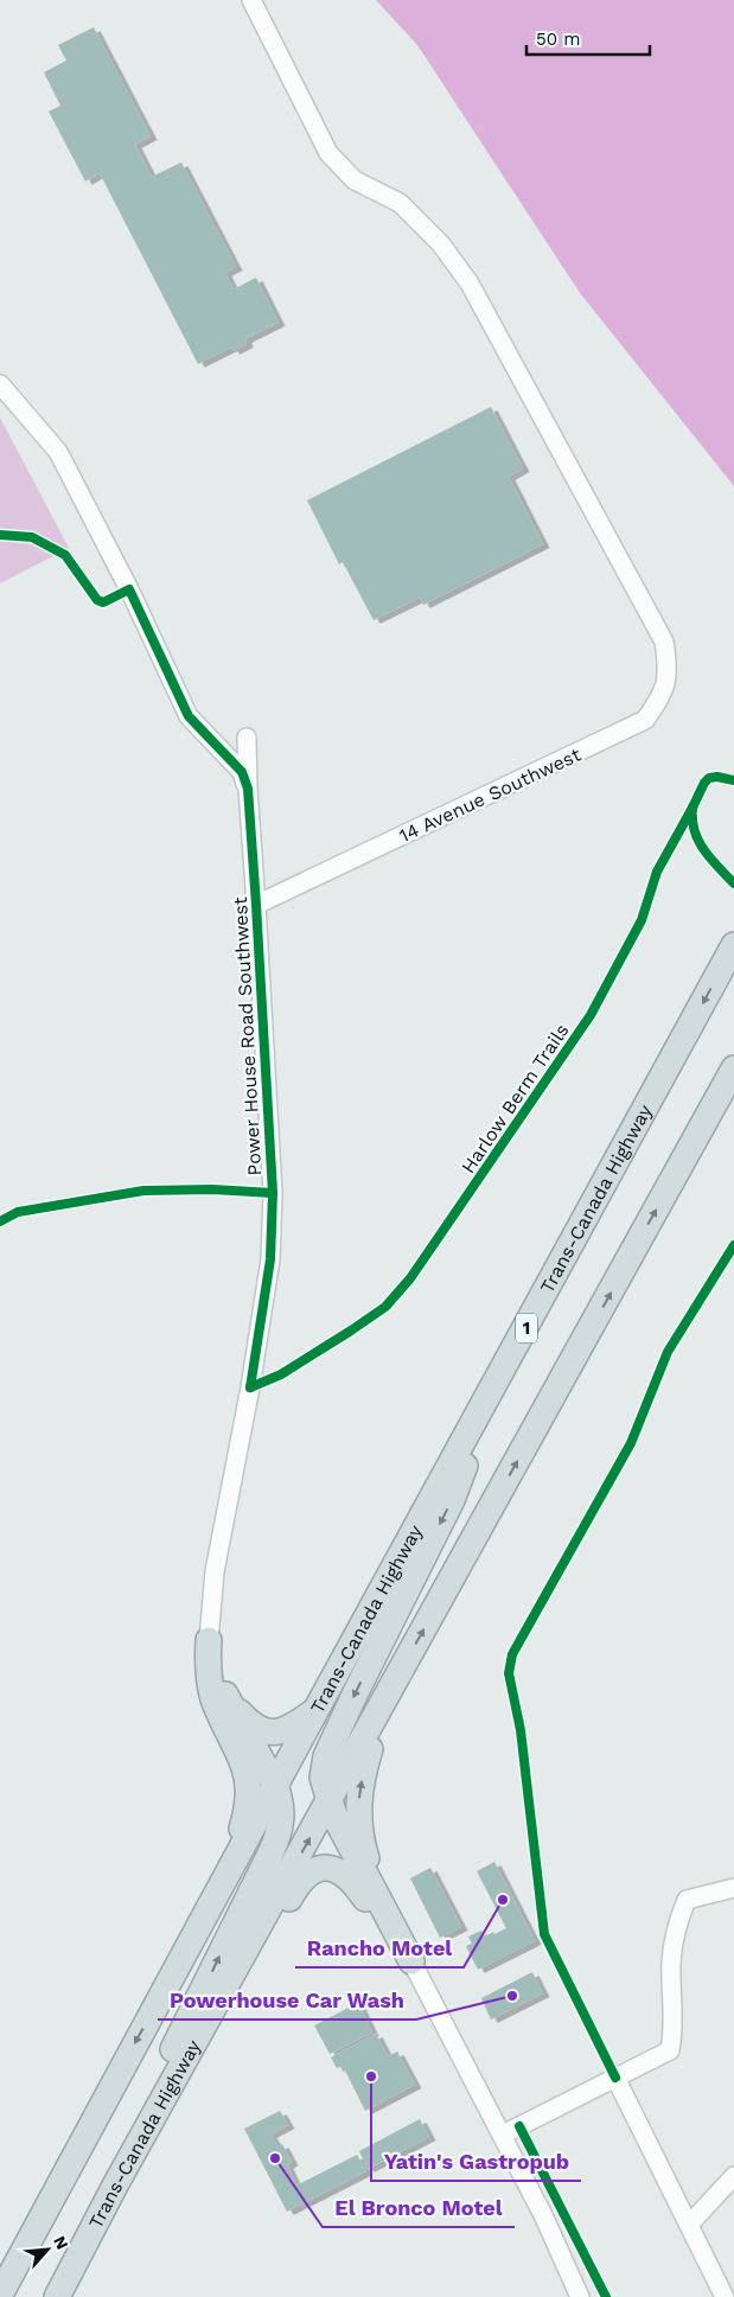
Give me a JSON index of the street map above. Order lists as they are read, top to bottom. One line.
{"streets":{"highway":["Trans-Canada Highway","1"],"street":["14 Avenue Southwest","Power House Road Southwest"],"cycle path":["Harlow Berm Trails"]},"crossings":[["14 Avenue Southwest","Power House Road Southwest"]],"places":["Rancho Motel","Powerhouse Car Wash","Yatin's Gastropub","El Bronco Motel"],"scale_bar":"50 m","north":"top right"}
